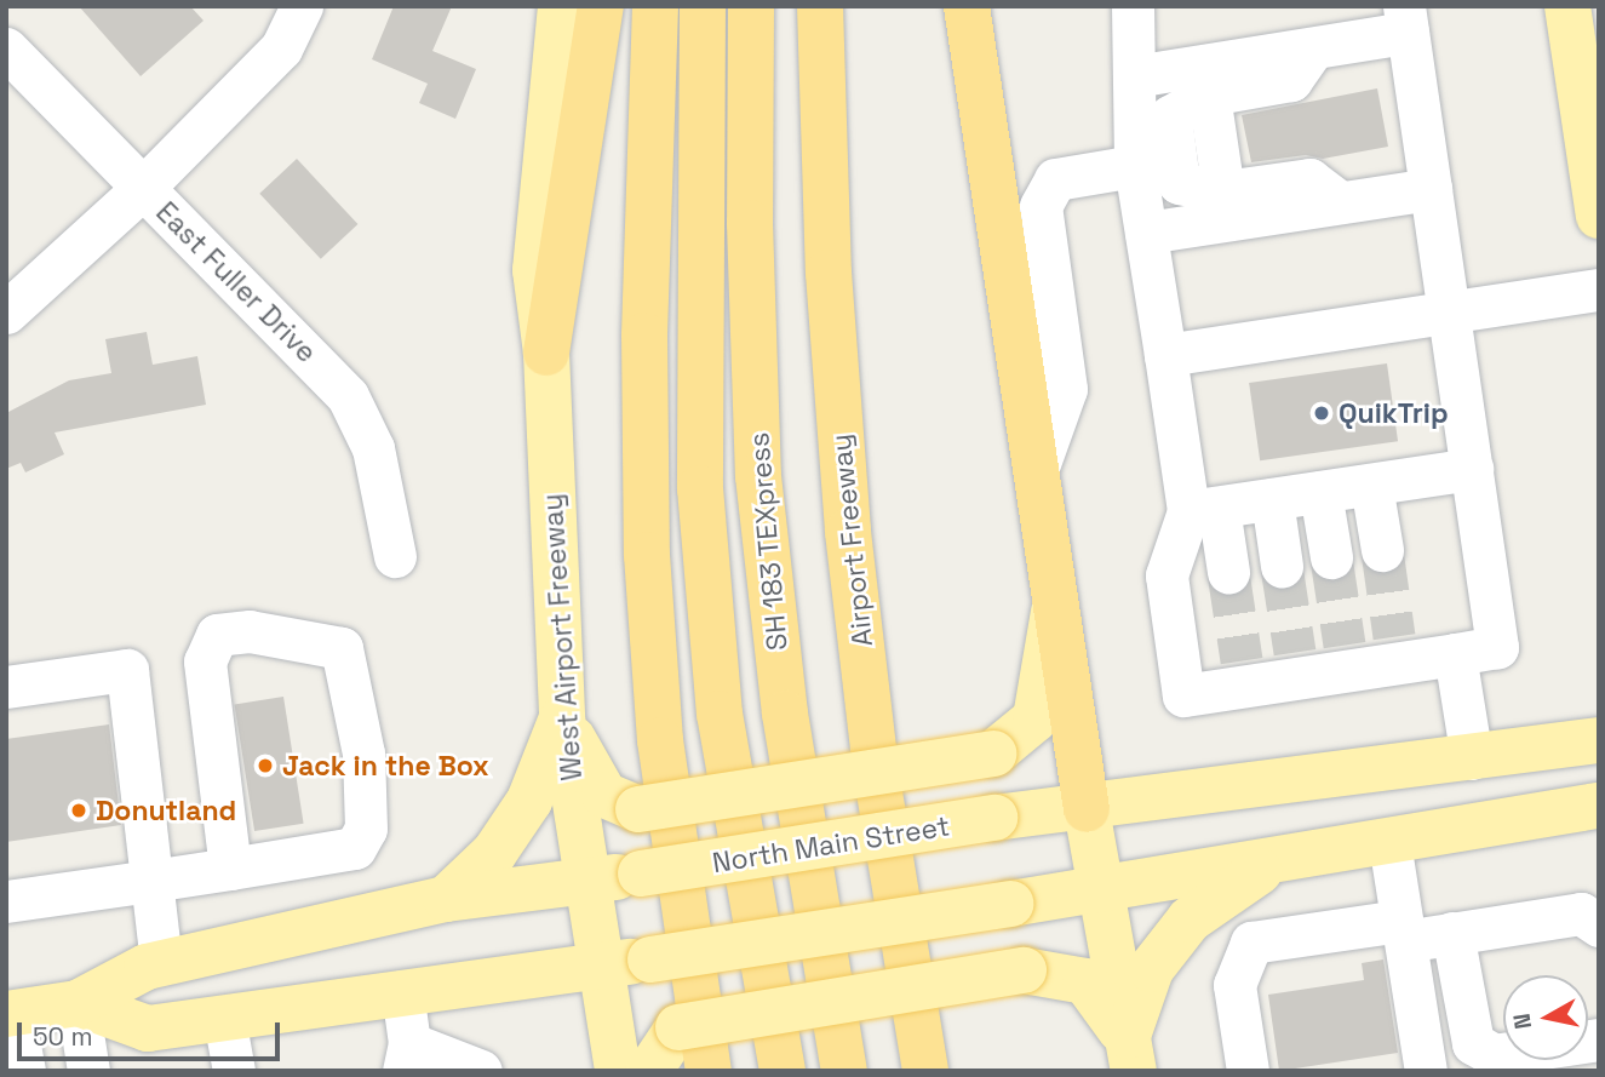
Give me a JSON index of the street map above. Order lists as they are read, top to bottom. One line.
{"streets":{"highway":["Airport Freeway","SH 183 TEXpress"],"main road":["West Airport Freeway","North Main Street"],"street":["East Fuller Drive"]},"crossings":[["West Airport Freeway","North Main Street"]],"places":["QuikTrip","Jack in the Box","Donutland"],"scale_bar":"50 m","north":"left"}
